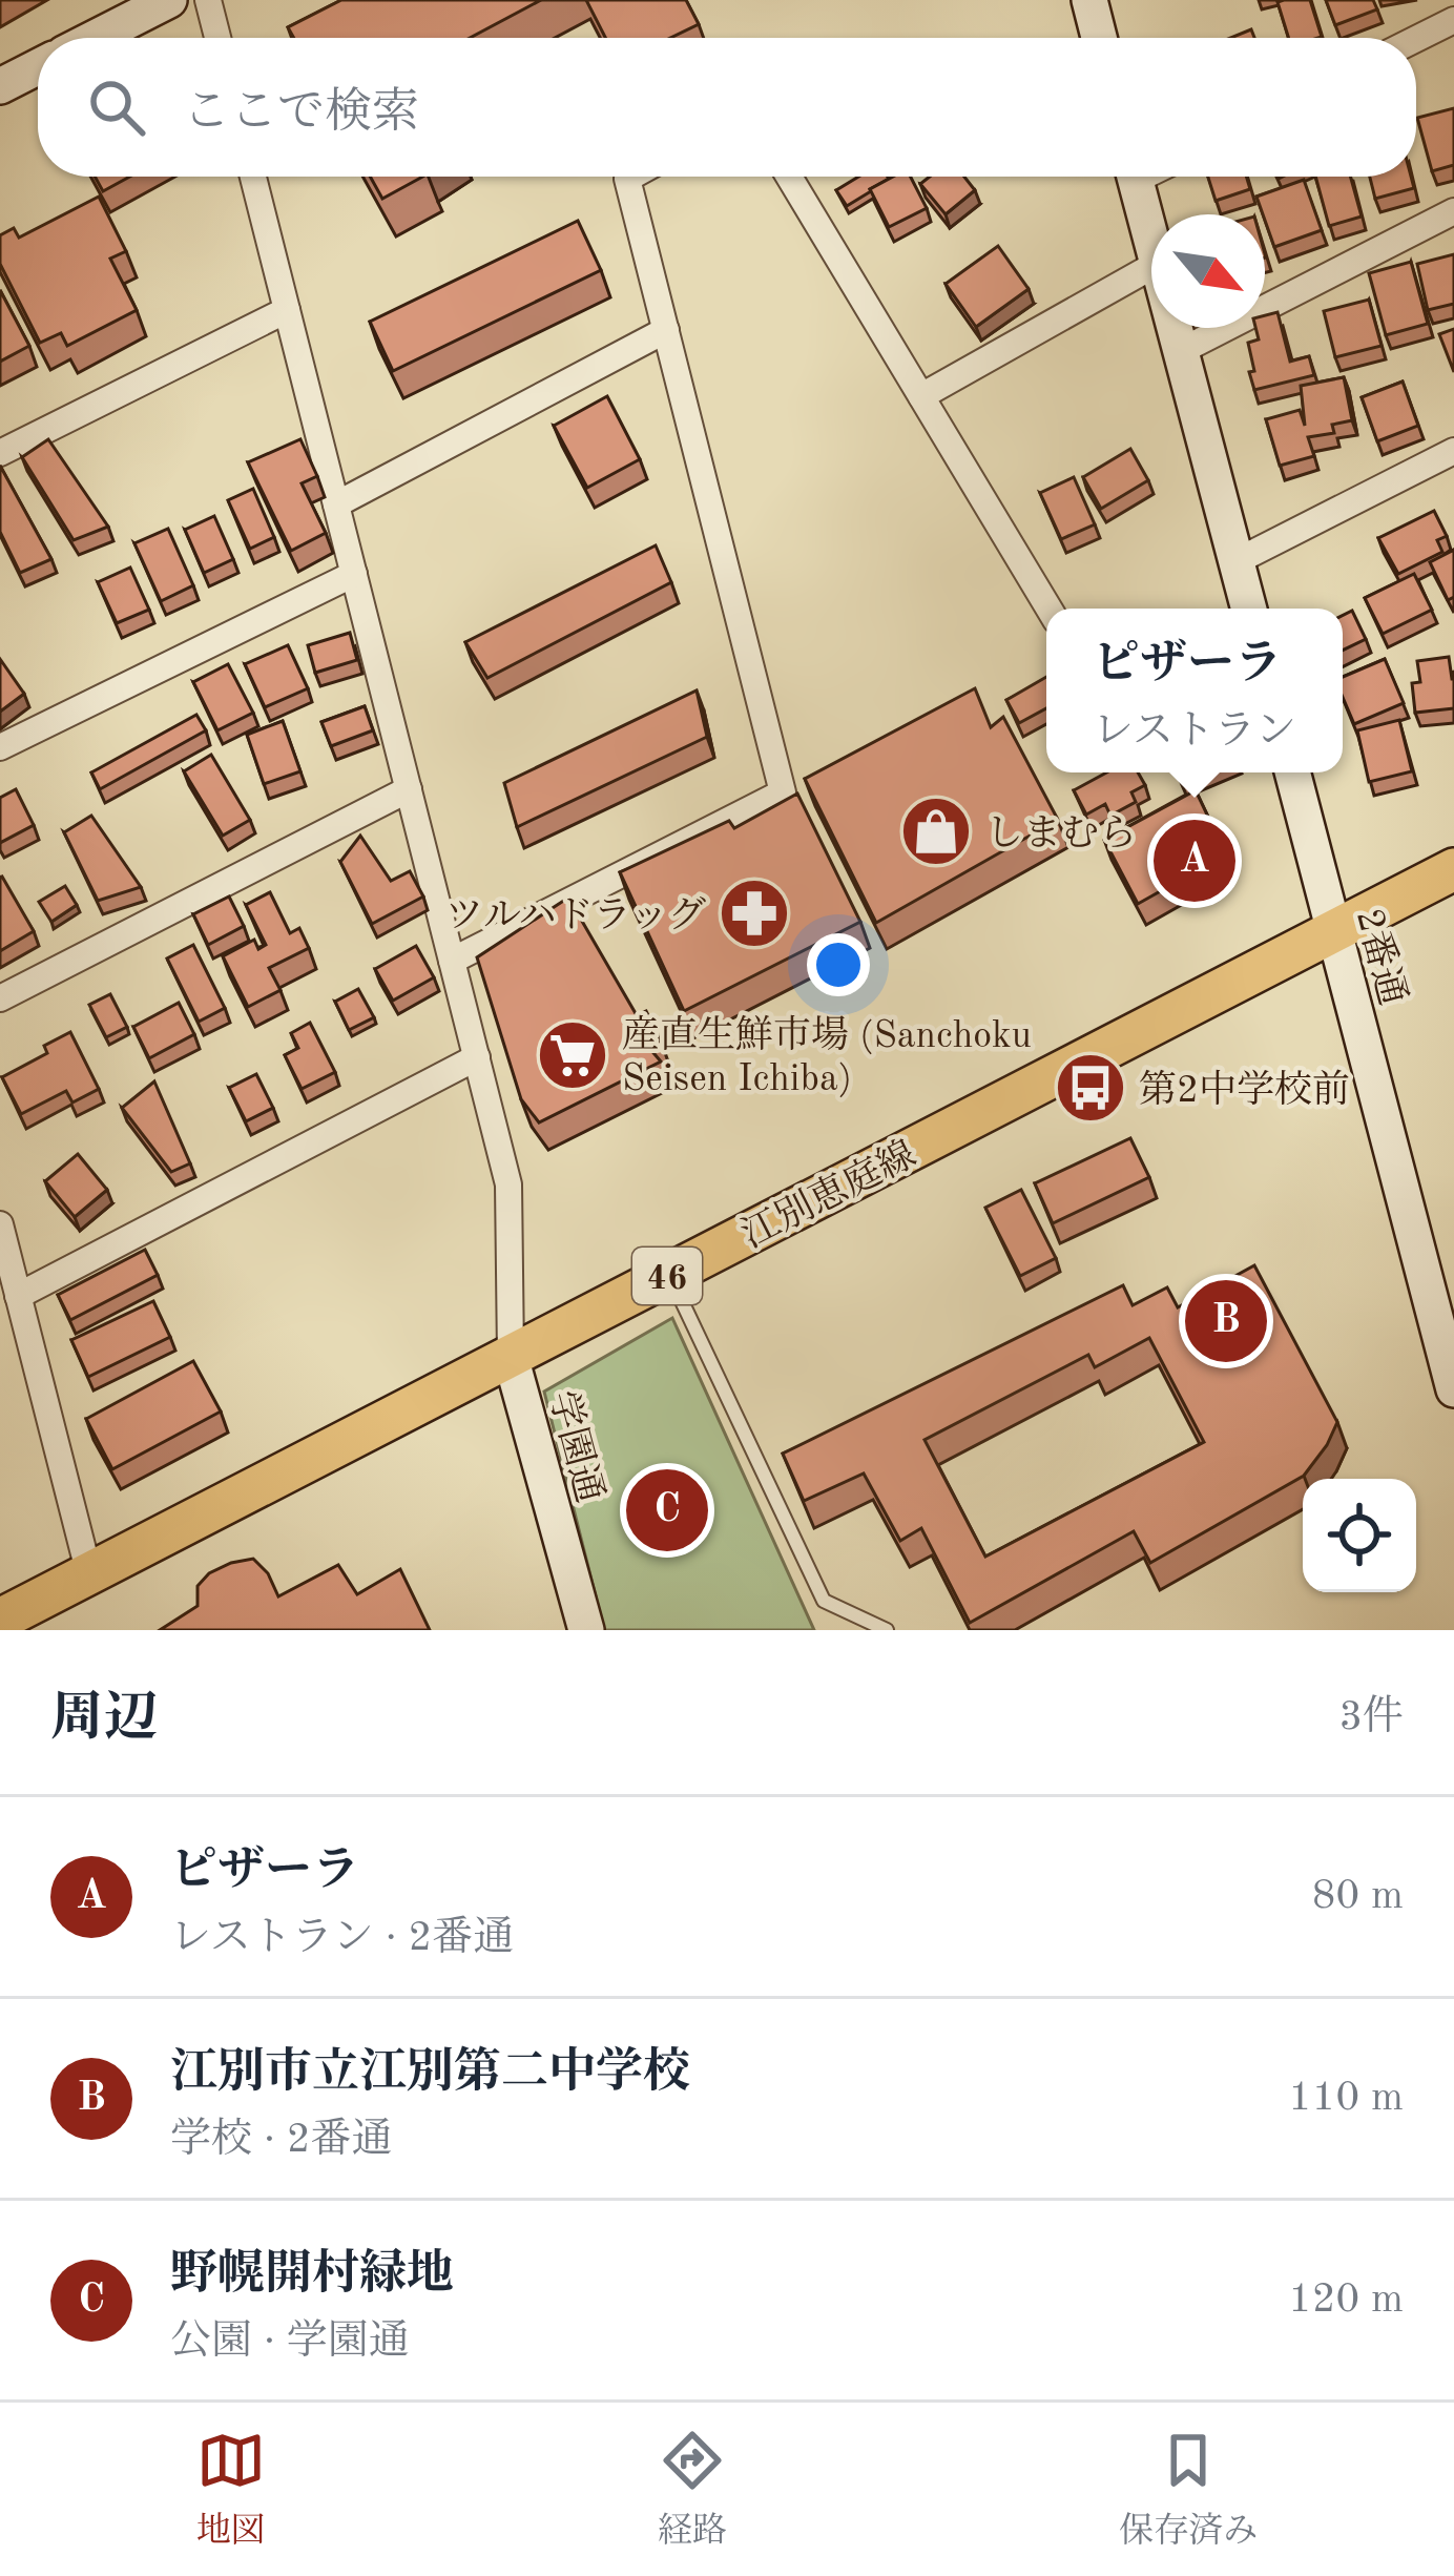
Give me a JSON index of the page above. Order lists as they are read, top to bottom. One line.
{"streets":{"main road":["江別恵庭線","46"],"street":["2番通","学園通"]},"crossings":[["2番通","江別恵庭線"],["江別恵庭線","学園通"]],"places":{"shop":["しまむら"],"pharmacy":["ツルハドラッグ"],"supermarket":["産直生鮮市場 (Sanchoku Seisen Ichiba)"],"bus stop":["第2中学校前"]},"north":"bottom right","page":{"search":"ここで検索","popup":["ピザーラ","レストラン"],"pins":["A","B","C"],"heading":["周辺","3件"],"list":[{"mark":"A","name":"ピザーラ","note":"レストラン · 2番通","value":"80 m"},{"mark":"B","name":"江別市立江別第二中学校","note":"学校 · 2番通","value":"110 m"},{"mark":"C","name":"野幌開村緑地","note":"公園 · 学園通","value":"120 m"}],"nav":["地図","経路","保存済み"]}}
